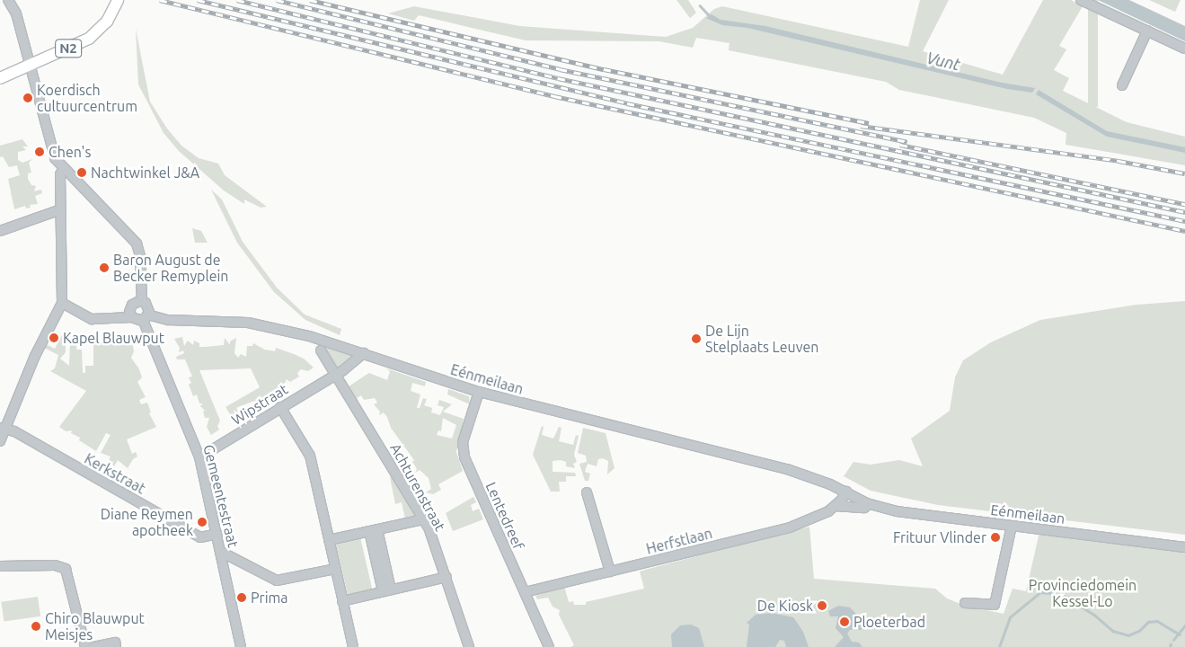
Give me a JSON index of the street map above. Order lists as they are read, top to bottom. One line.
{"streets":{"main road":["N2"],"street":["Eénmeilaan","Wipstraat","Kerkstraat","Achturenstraat","Gemeentestraat","Lentedreef","Herfstlaan"]},"crossings":[["Eénmeilaan","Wipstraat"],["Eénmeilaan","Gemeentestraat"],["Eénmeilaan","Lentedreef"],["Eénmeilaan","Herfstlaan"],["Wipstraat","Achturenstraat"],["Wipstraat","Gemeentestraat"],["Kerkstraat","Gemeentestraat"],["Lentedreef","Herfstlaan"]],"water":["Vunt"],"parks":["Provinciedomein Kessel-Lo"],"places":["Koerdisch cultuurcentrum","Chen's","Nachtwinkel J&A","Baron August de Becker Remyplein","Kapel Blauwput","De Lijn Stelplaats Leuven","Diane Reymen apotheek","Frituur Vlinder","Prima","De Kiosk","Ploeterbad","Chiro Blauwput Meisjes"]}
